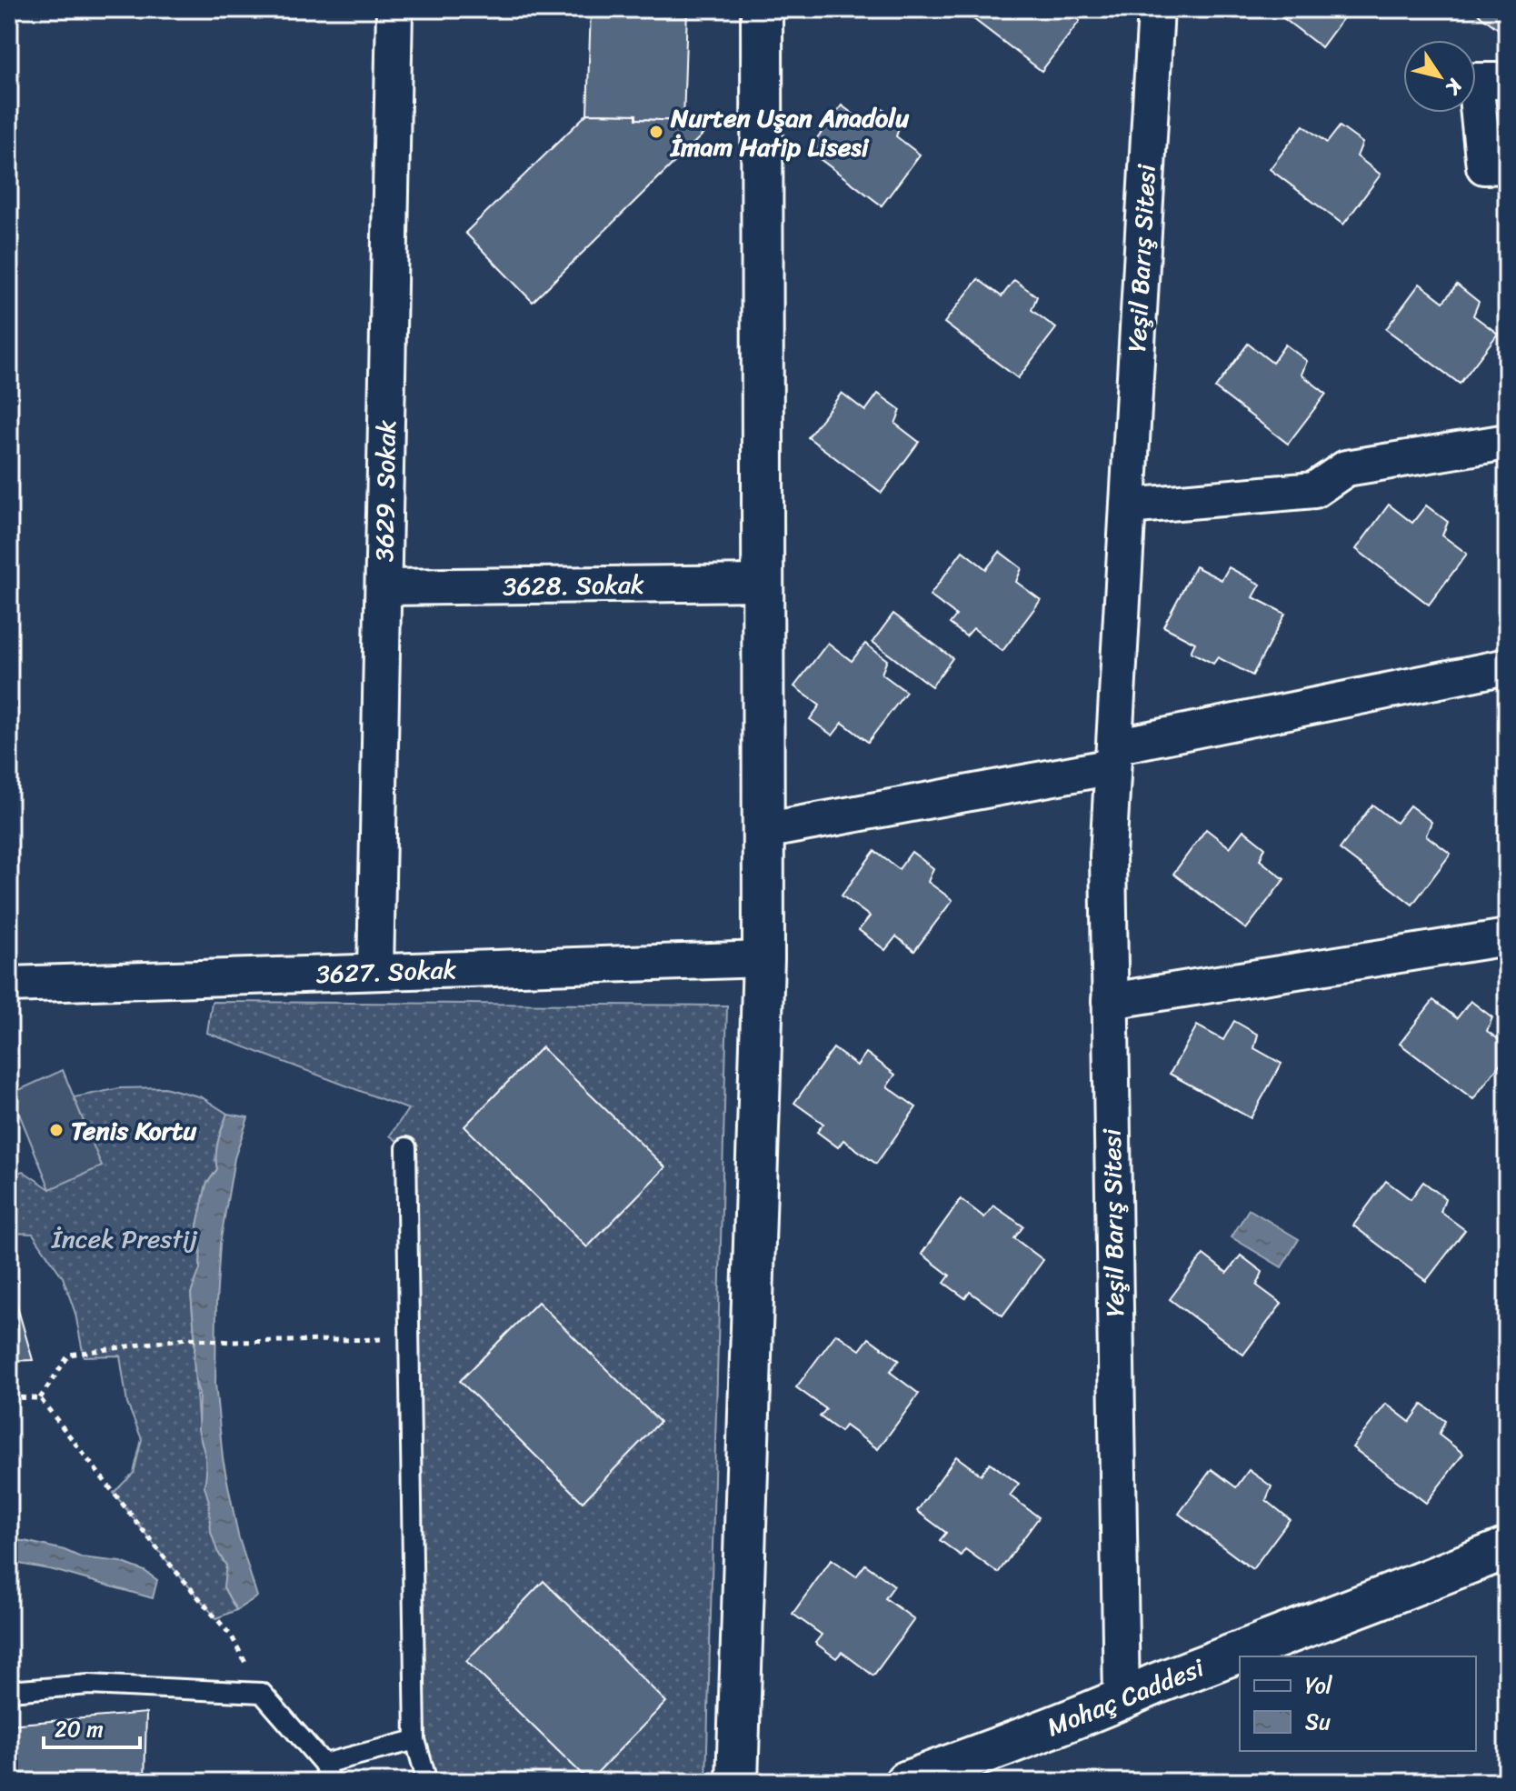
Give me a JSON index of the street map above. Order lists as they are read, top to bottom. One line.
{"streets":{"street":["Yeşil Barış Sitesi","3629. Sokak","3628. Sokak","3627. Sokak","Mohaç Caddesi"]},"crossings":[["Yeşil Barış Sitesi","Mohaç Caddesi"],["3629. Sokak","3628. Sokak"],["3629. Sokak","3627. Sokak"]],"parks":["İncek Prestij"],"places":["Nurten Uşan Anadolu İmam Hatip Lisesi","Tenis Kortu"],"legend":["Yol","Su"],"scale_bar":"20 m","north":"bottom right"}
